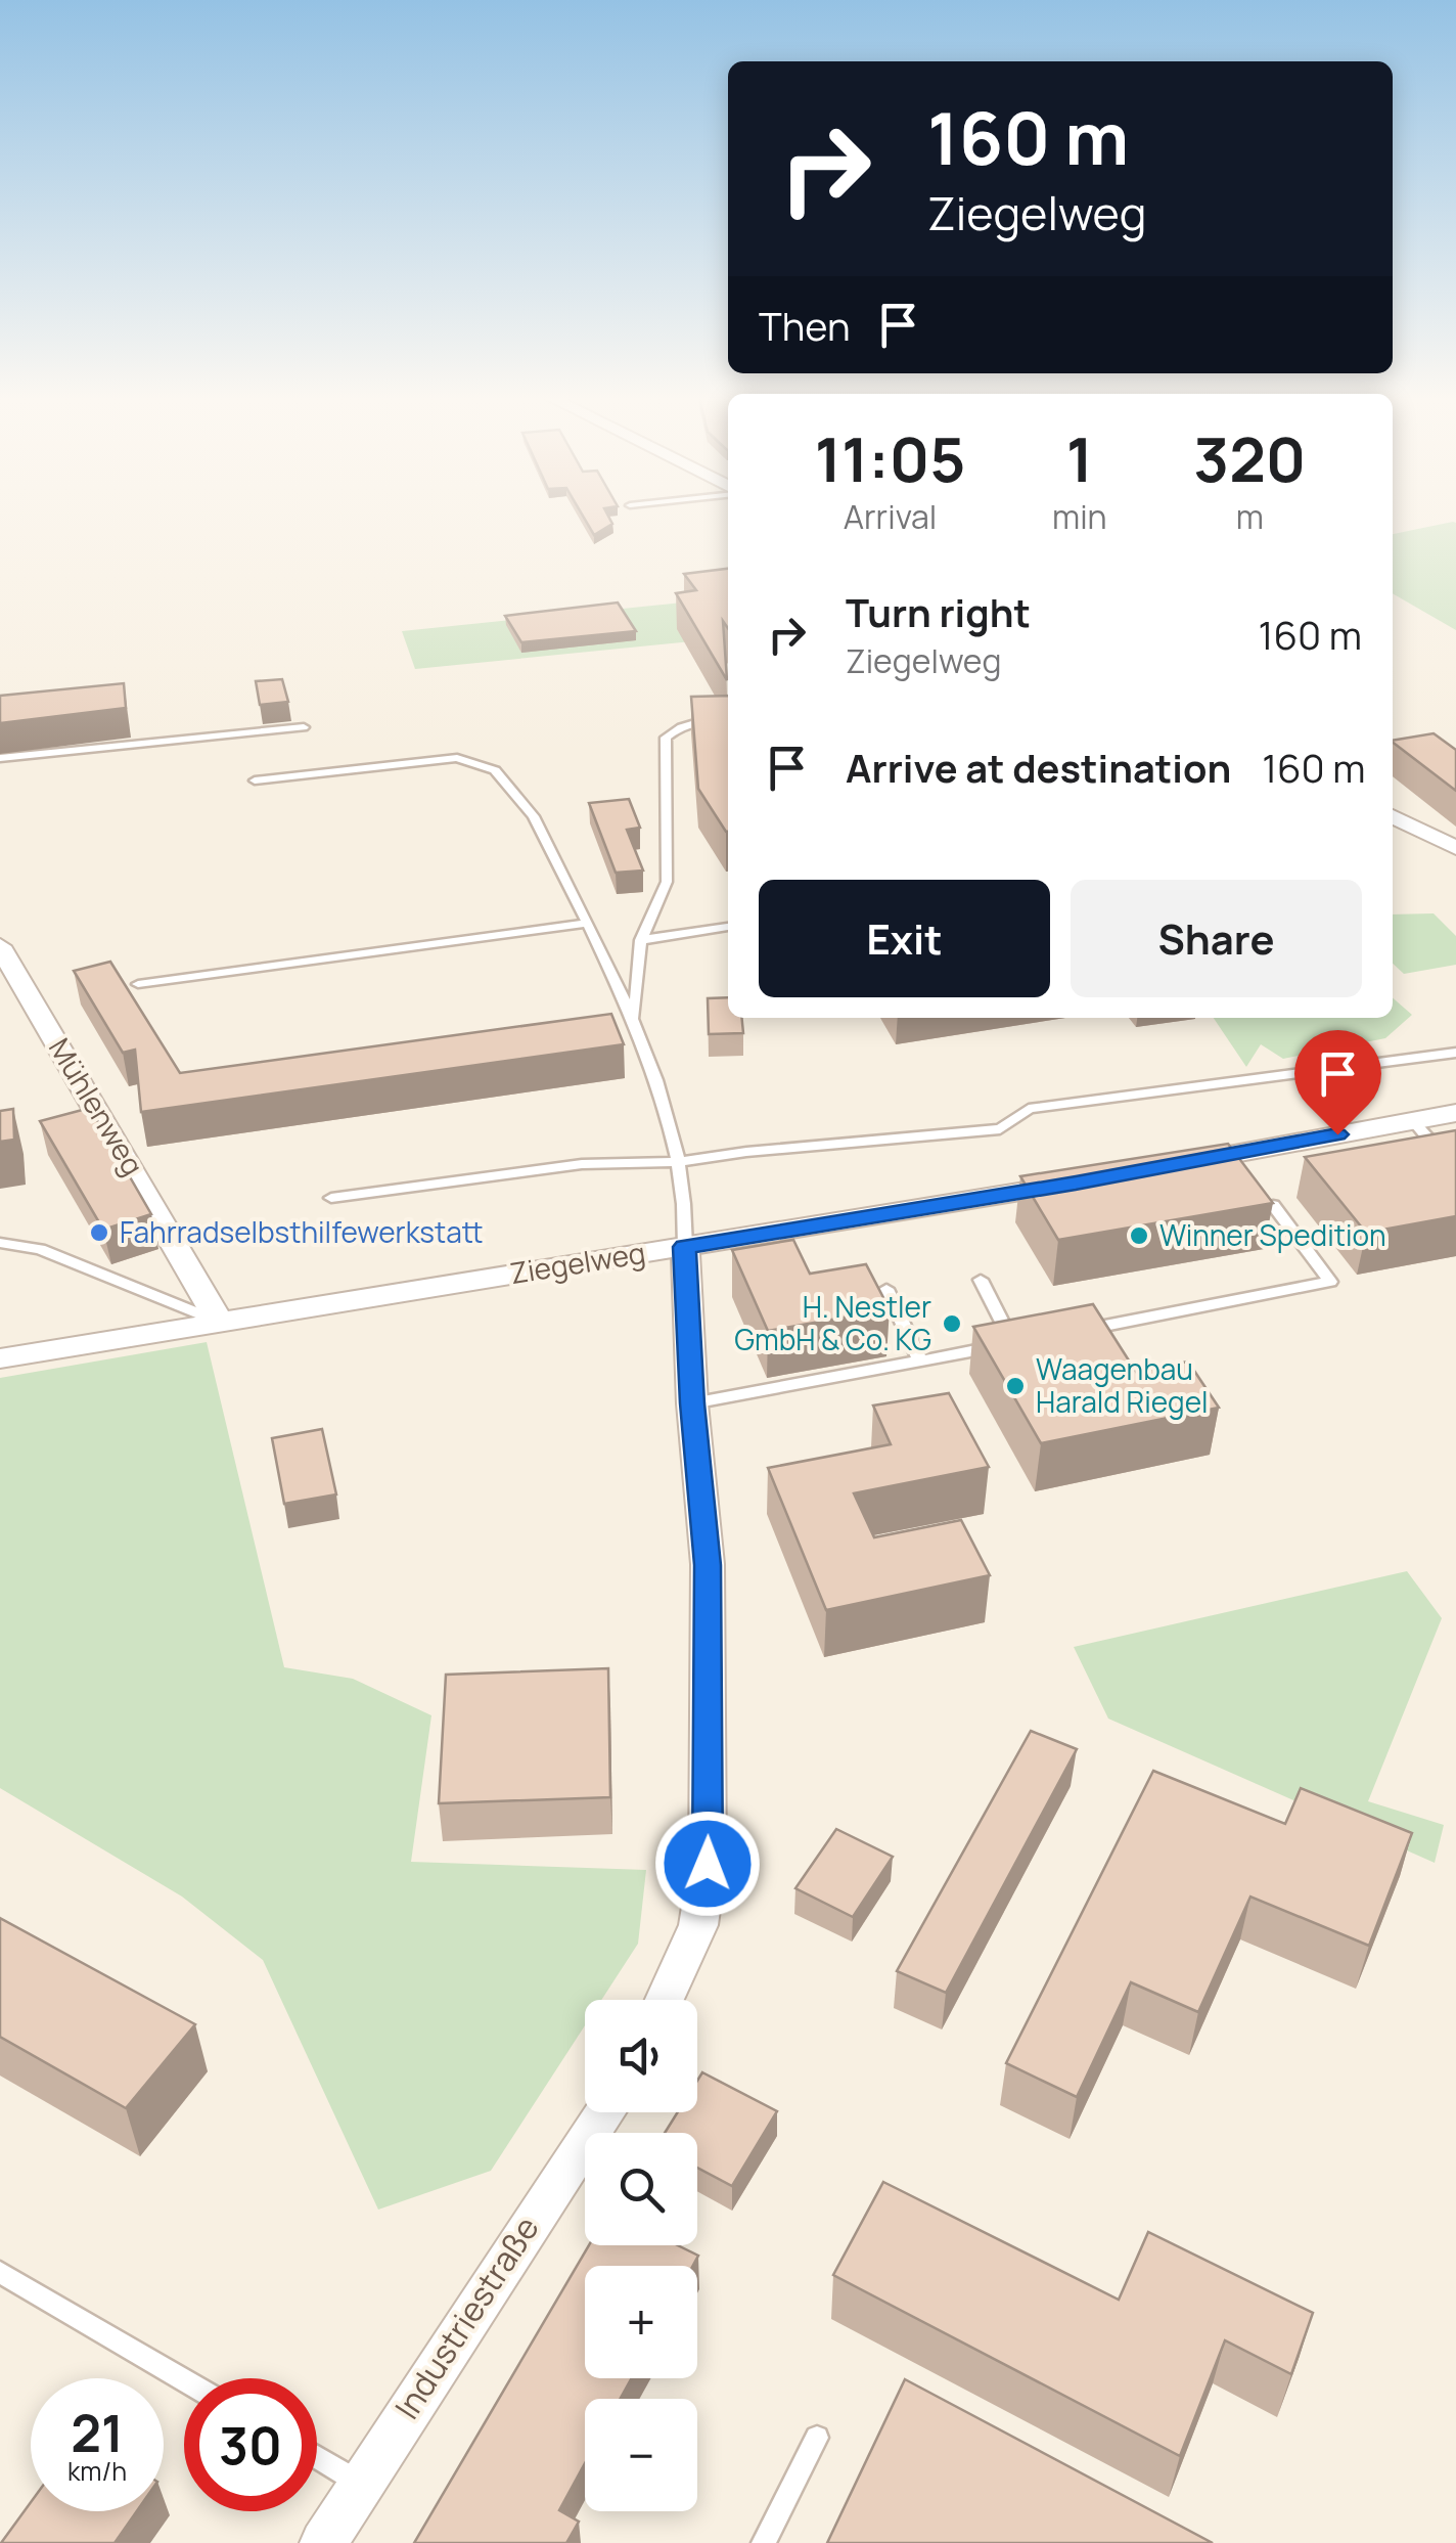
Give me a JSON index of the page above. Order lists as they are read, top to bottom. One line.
{"streets":{"street":["Mühlenweg","Ziegelweg","Industriestraße"]},"crossings":[["Mühlenweg","Ziegelweg"]],"places":["Fahrradselbsthilfewerkstatt","Winner Spedition","H. Nestler GmbH & Co. KG","Waagenbau Harald Riegel"],"page":{"turn":["160 m","Ziegelweg"],"then":"Then","eta":["11:05","Arrival","1","min","320","m"],"list":[{"name":"Turn right","note":"Ziegelweg","value":"160 m"},{"name":"Arrive at destination","value":"160 m"}],"buttons":["Exit","Share"],"map_buttons":["+","−"],"speed":"21 km/h","limit":"30"}}
